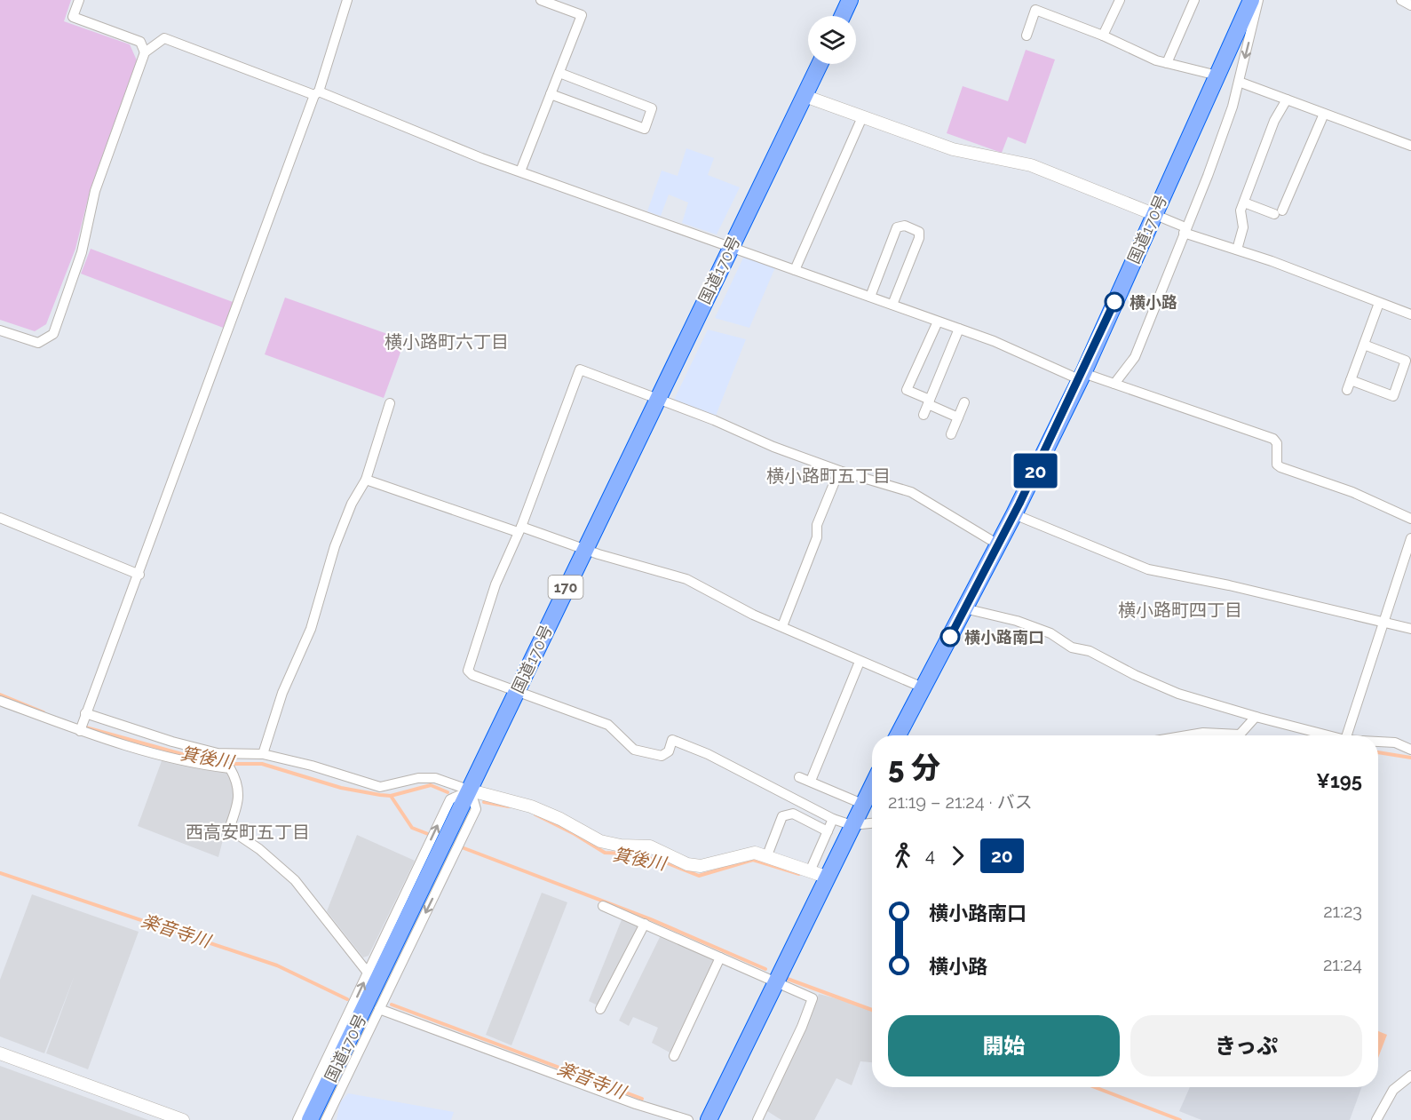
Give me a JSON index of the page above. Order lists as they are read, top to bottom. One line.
{"streets":{"highway":["国道170号","170"]},"districts":["横小路町六丁目","横小路町五丁目","横小路町四丁目","西高安町五丁目"],"water":["箕後川","楽音寺川"],"places":["横小路","横小路南口"],"lines":["bus line 20"],"page":{"on_map":"20","heading":["5 分","21:19 – 21:24 · バス","¥195"],"legs":["4","20"],"list":[{"name":"横小路南口","value":"21:23"},{"name":"横小路","value":"21:24"}],"buttons":["開始","きっぷ"]}}
